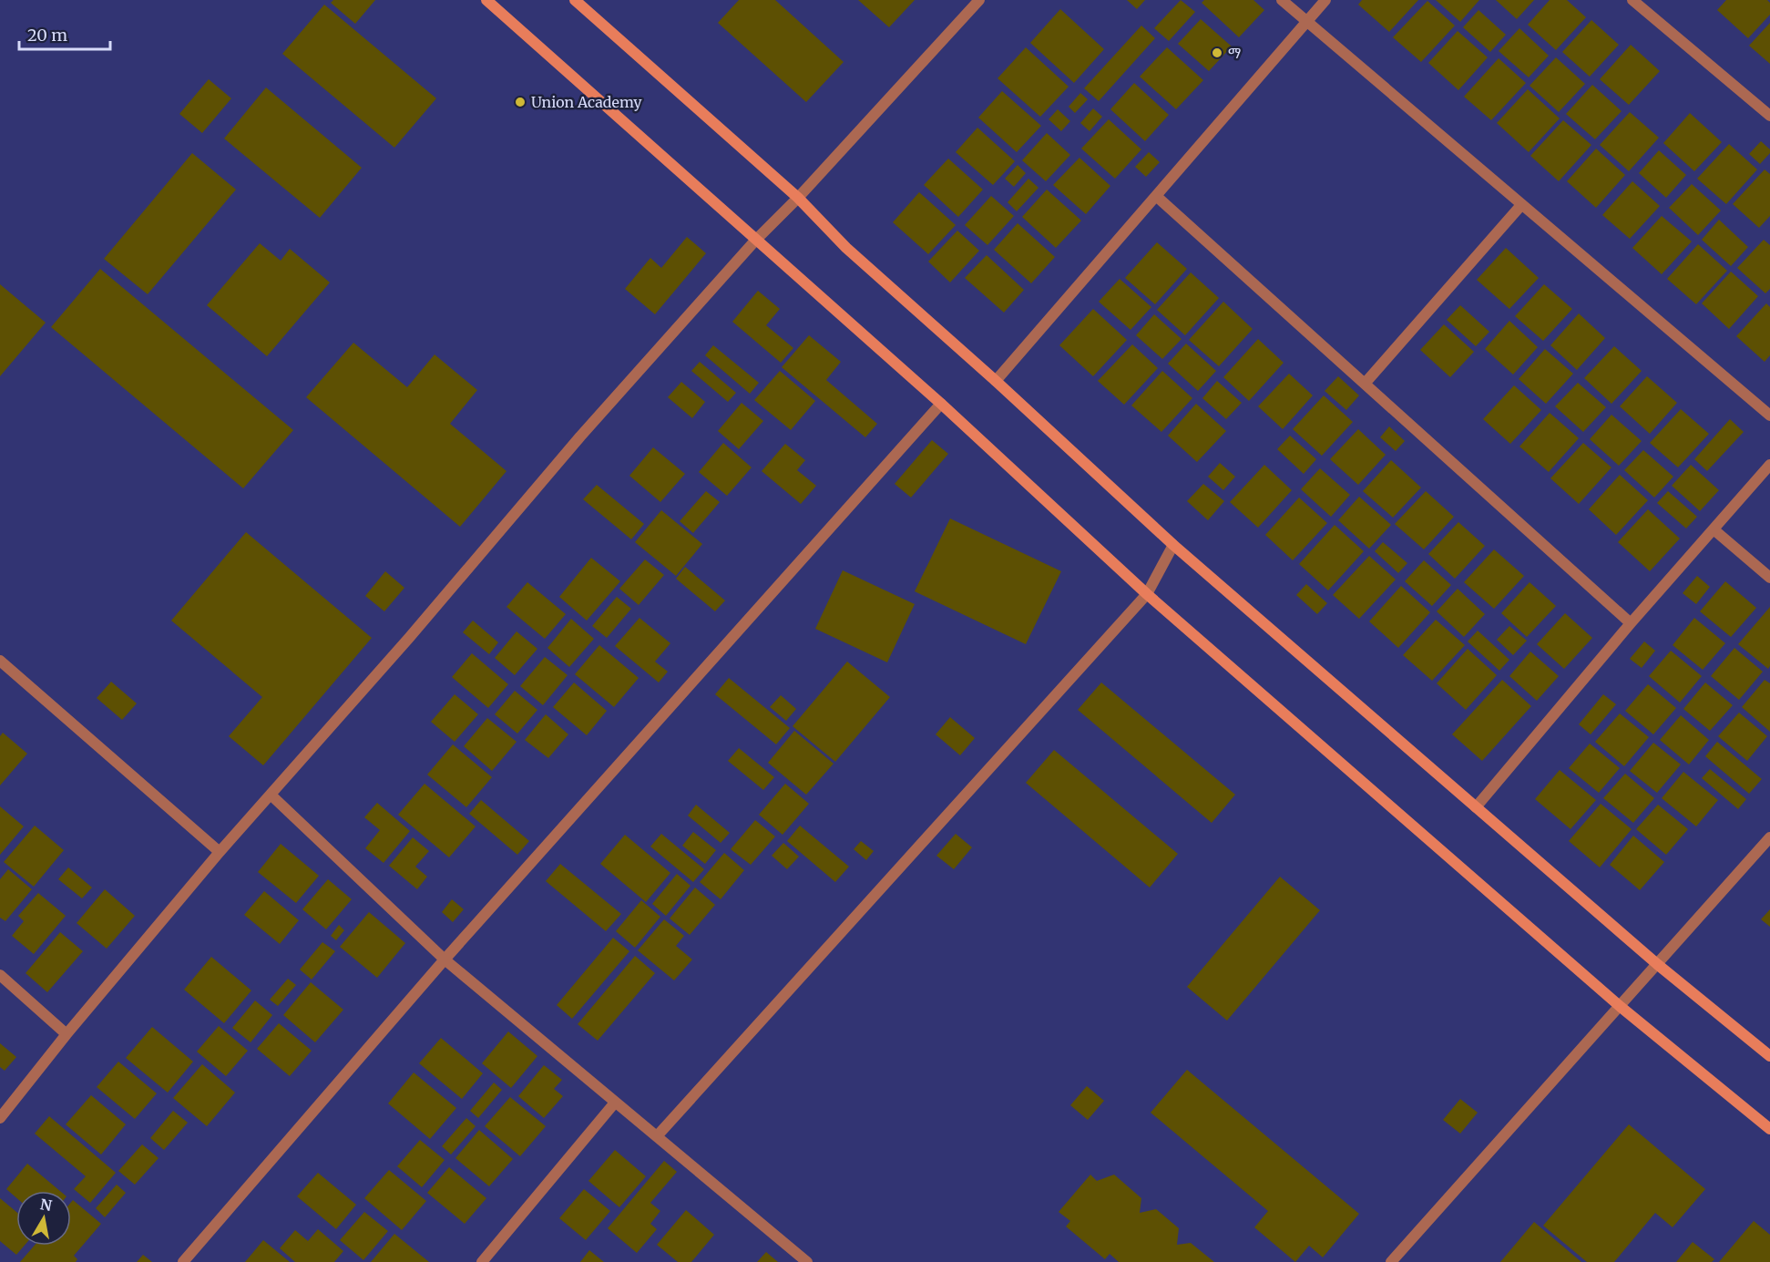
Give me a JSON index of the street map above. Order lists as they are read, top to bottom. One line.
{"places":["ማ","Union Academy"],"scale_bar":"20 m","north":"top"}
